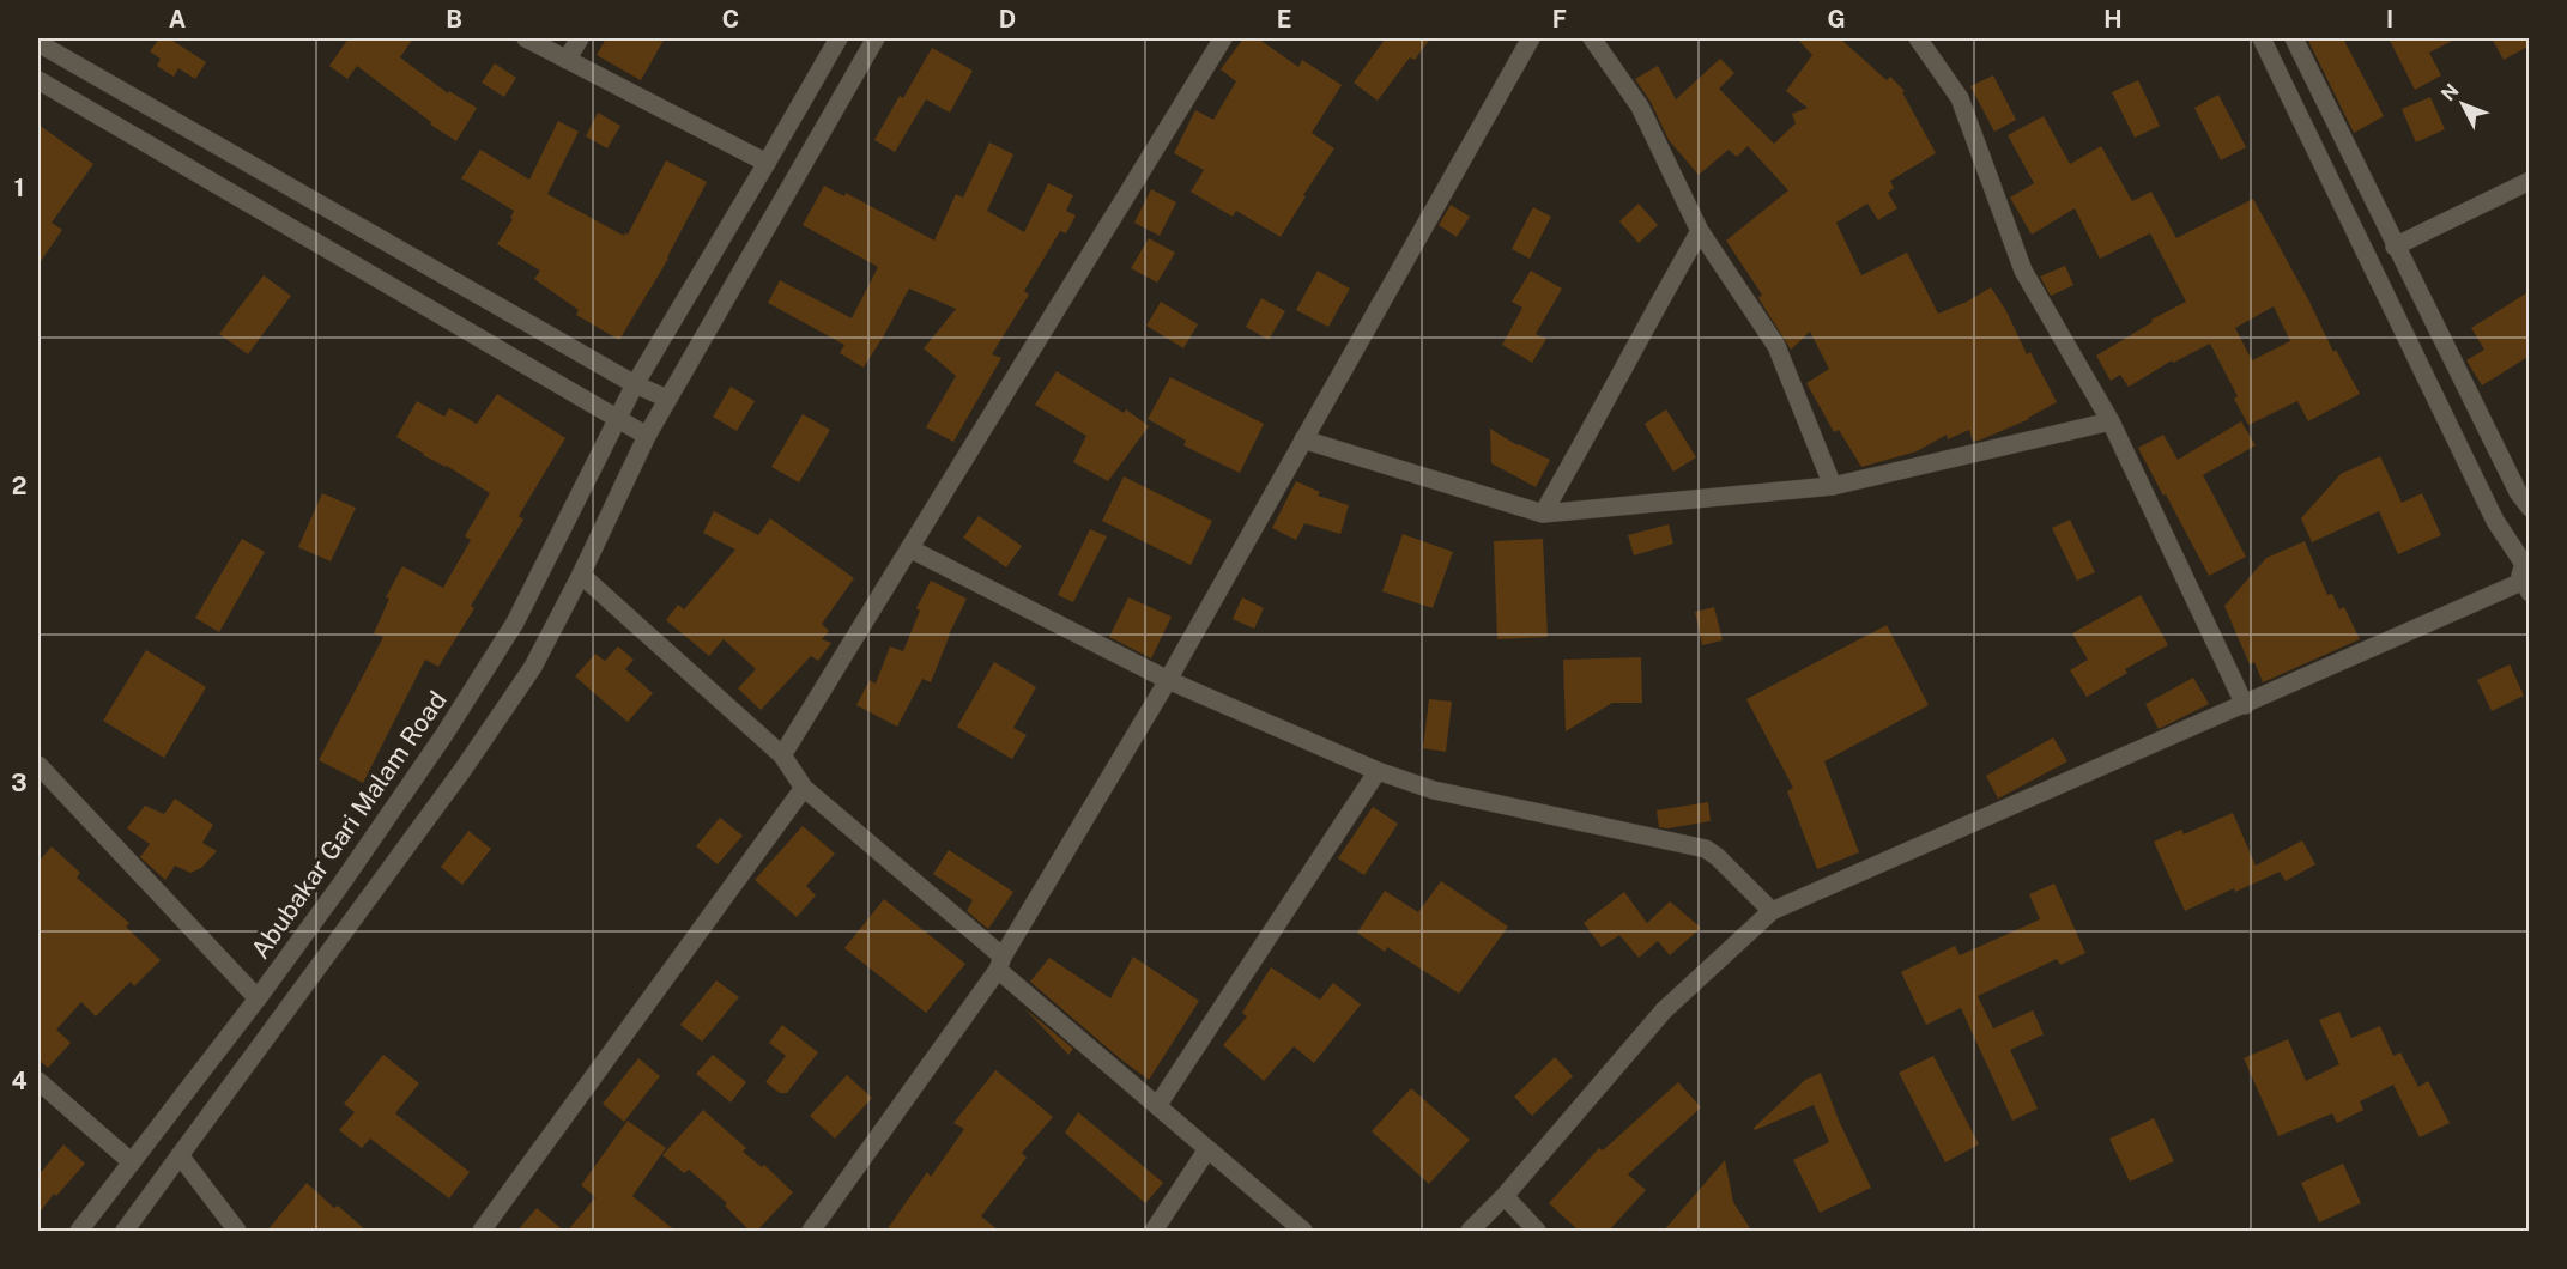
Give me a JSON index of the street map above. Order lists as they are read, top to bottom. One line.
{"streets":{"street":["Abubakar Gari Malam Road"]},"north":"top left","grid":{"columns":["A","B","C","D","E","F","G","H","I"],"rows":["1","2","3","4"]}}
